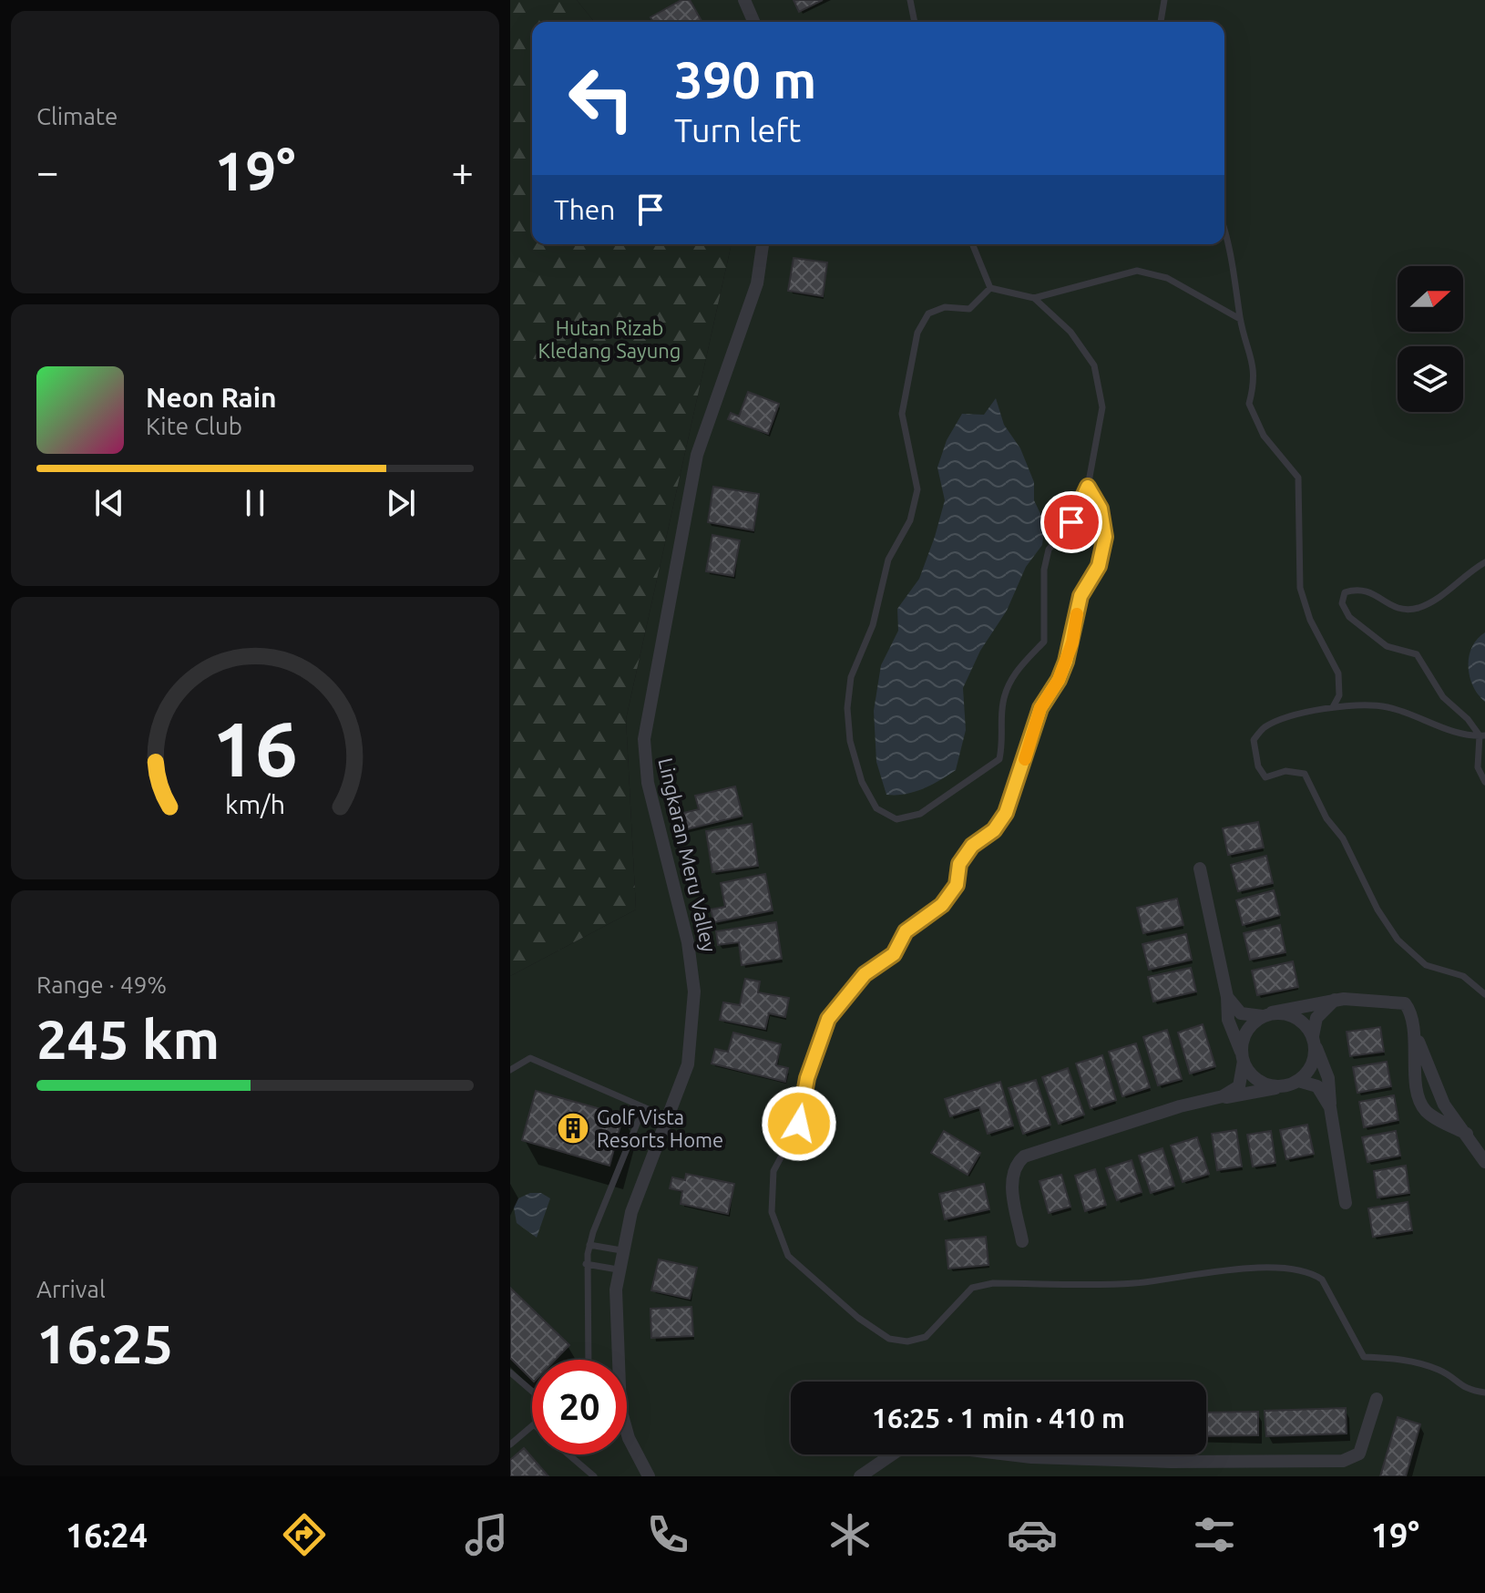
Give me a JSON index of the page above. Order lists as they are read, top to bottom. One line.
{"streets":{"street":["Lingkaran Meru Valley"]},"parks":["Hutan Rizab Kledang Sayung"],"places":{"building":["Golf Vista Resorts Home"]},"north":"right","page":{"tile":["Climate",["Range · 49%","245 km"],["Arrival","16:25"]],"turn":["390 m","Turn left"],"heat":["−","19°","+"],"then":"Then","song":["Neon Rain","Kite Club"],"limit":"20","trip":"16:25 · 1 min · 410 m","tabs":["16:24","19°"],"gauge":["16","km/h"]}}
